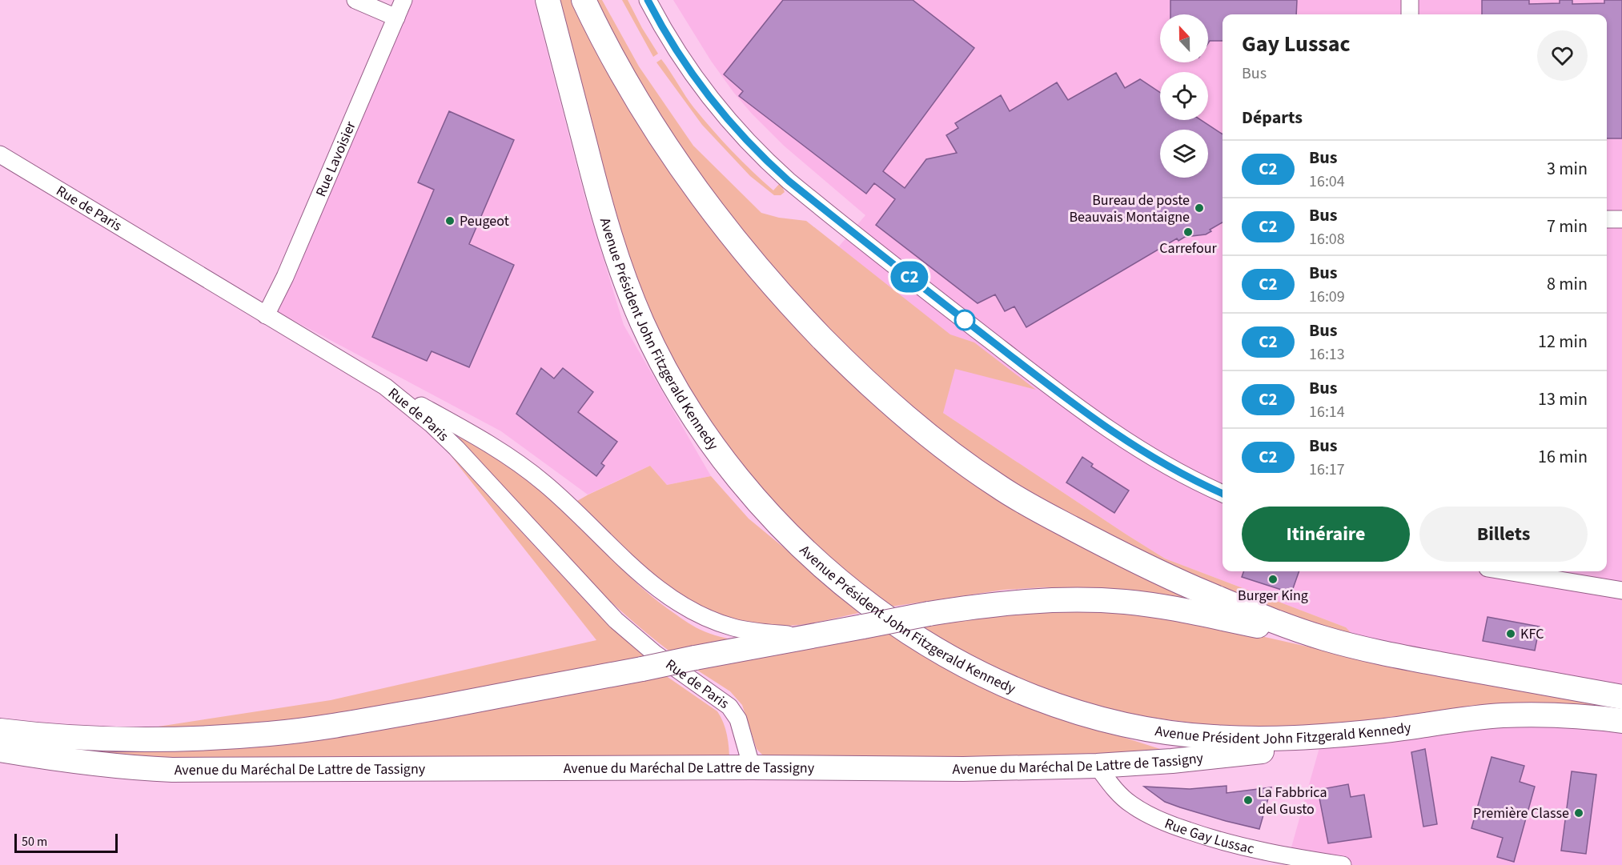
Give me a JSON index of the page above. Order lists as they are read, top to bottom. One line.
{"streets":{"main road":["Avenue Président John Fitzgerald Kennedy","Avenue du Maréchal De Lattre de Tassigny"],"street":["Rue Lavoisier","Rue de Paris","Rue Gay Lussac"]},"crossings":[["Rue Lavoisier","Rue de Paris"],["Rue de Paris","Avenue du Maréchal De Lattre de Tassigny"],["Avenue Président John Fitzgerald Kennedy","Avenue du Maréchal De Lattre de Tassigny"],["Avenue du Maréchal De Lattre de Tassigny","Rue Gay Lussac"]],"places":["Bureau de poste Beauvais Montaigne","Peugeot","Carrefour","Burger King","KFC","La Fabbrica del Gusto","Première Classe"],"lines":["bus line C2"],"scale_bar":"50 m","north":"top","page":{"on_map":"C2","heading":[["Gay Lussac","Bus"],"Départs"],"list":[{"mark":"C2","name":"Bus","note":"16:04","value":"3 min"},{"mark":"C2","name":"Bus","note":"16:08","value":"7 min"},{"mark":"C2","name":"Bus","note":"16:09","value":"8 min"},{"mark":"C2","name":"Bus","note":"16:13","value":"12 min"},{"mark":"C2","name":"Bus","note":"16:14","value":"13 min"},{"mark":"C2","name":"Bus","note":"16:17","value":"16 min"}],"buttons":["Itinéraire","Billets"],"scale":"50 m"}}
